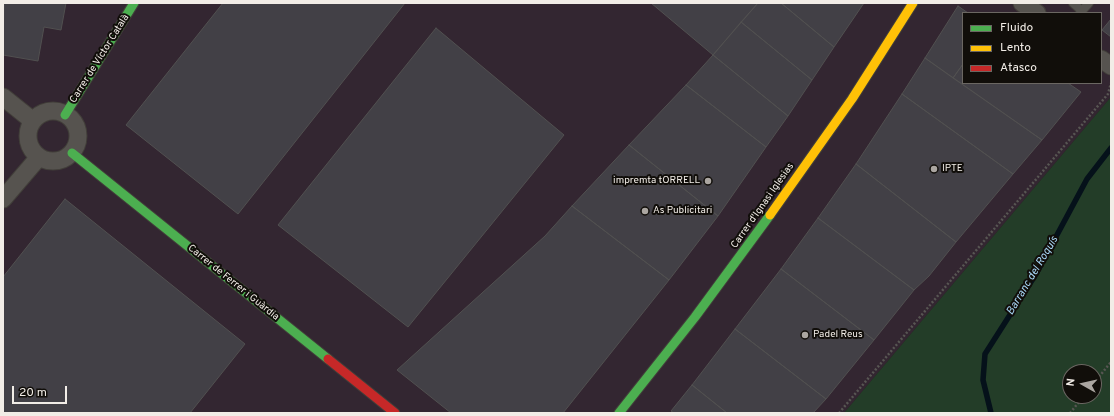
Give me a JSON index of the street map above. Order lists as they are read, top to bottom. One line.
{"streets":{"street":["Carrer de Víctor Català","Carrer d'Ignasi Iglesias","Carrer de Ferrer i Guàrdia"]},"crossings":[["Carrer de Víctor Català","Carrer de Ferrer i Guàrdia"]],"water":["Barranc del Roquís"],"places":["IPTE","impremta tORRELL","As Publicitari","Padel Reus"],"legend":["Fluido","Lento","Atasco"],"scale_bar":"20 m","north":"left"}
